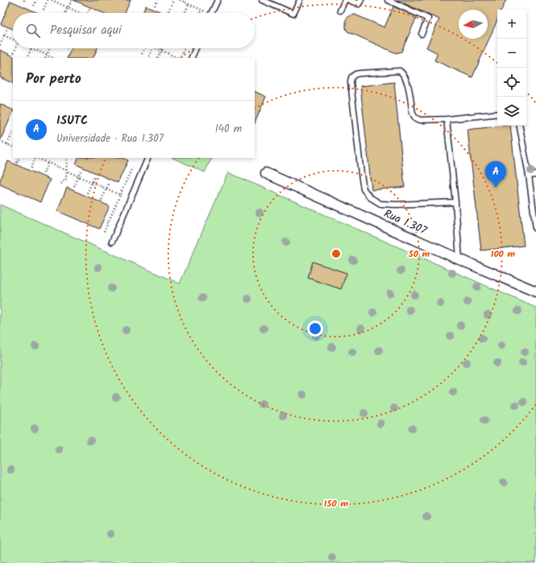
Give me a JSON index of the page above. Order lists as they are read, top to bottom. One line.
{"streets":{"street":["Rua 1.307"]},"north":"left","page":{"map_buttons":["+","−"],"search":"Pesquisar aqui","heading":"Por perto","list":[{"mark":"A","name":"ISUTC","note":"Universidade · Rua 1.307","value":"140 m"}],"pins":"A"},"rings":["50 m","100 m","150 m"]}
